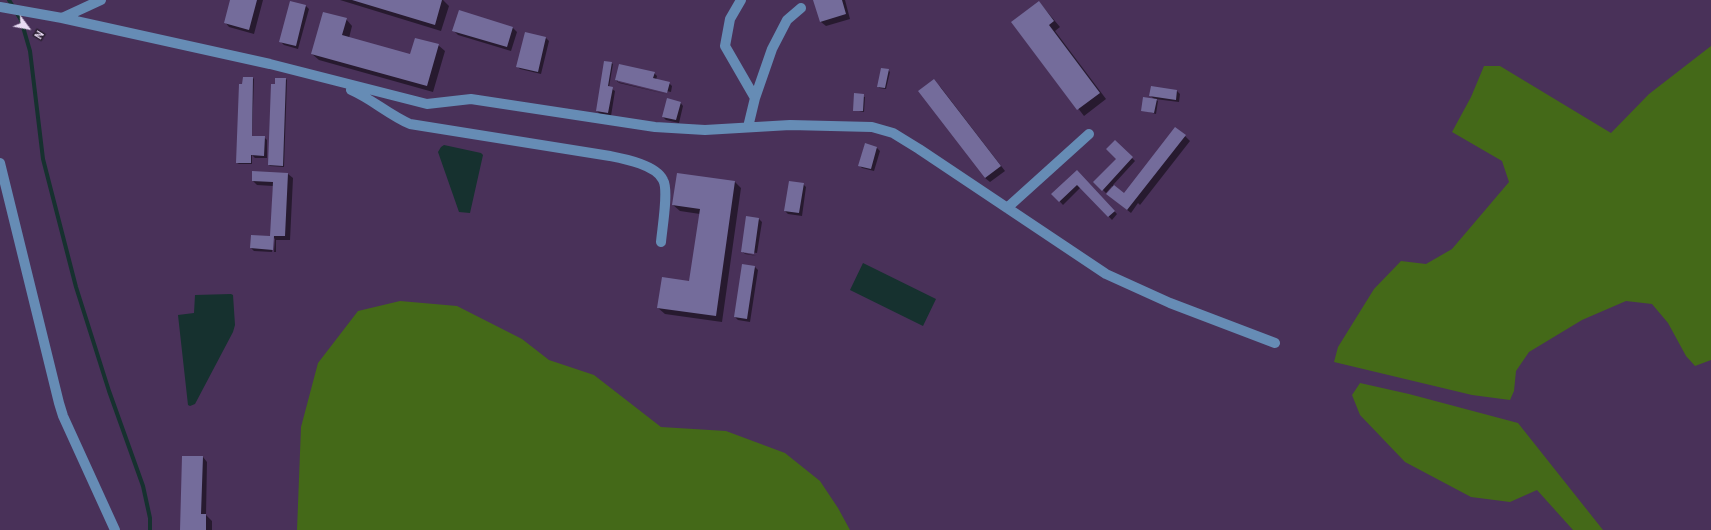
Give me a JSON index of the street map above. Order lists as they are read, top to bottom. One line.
{"north":"bottom right"}
